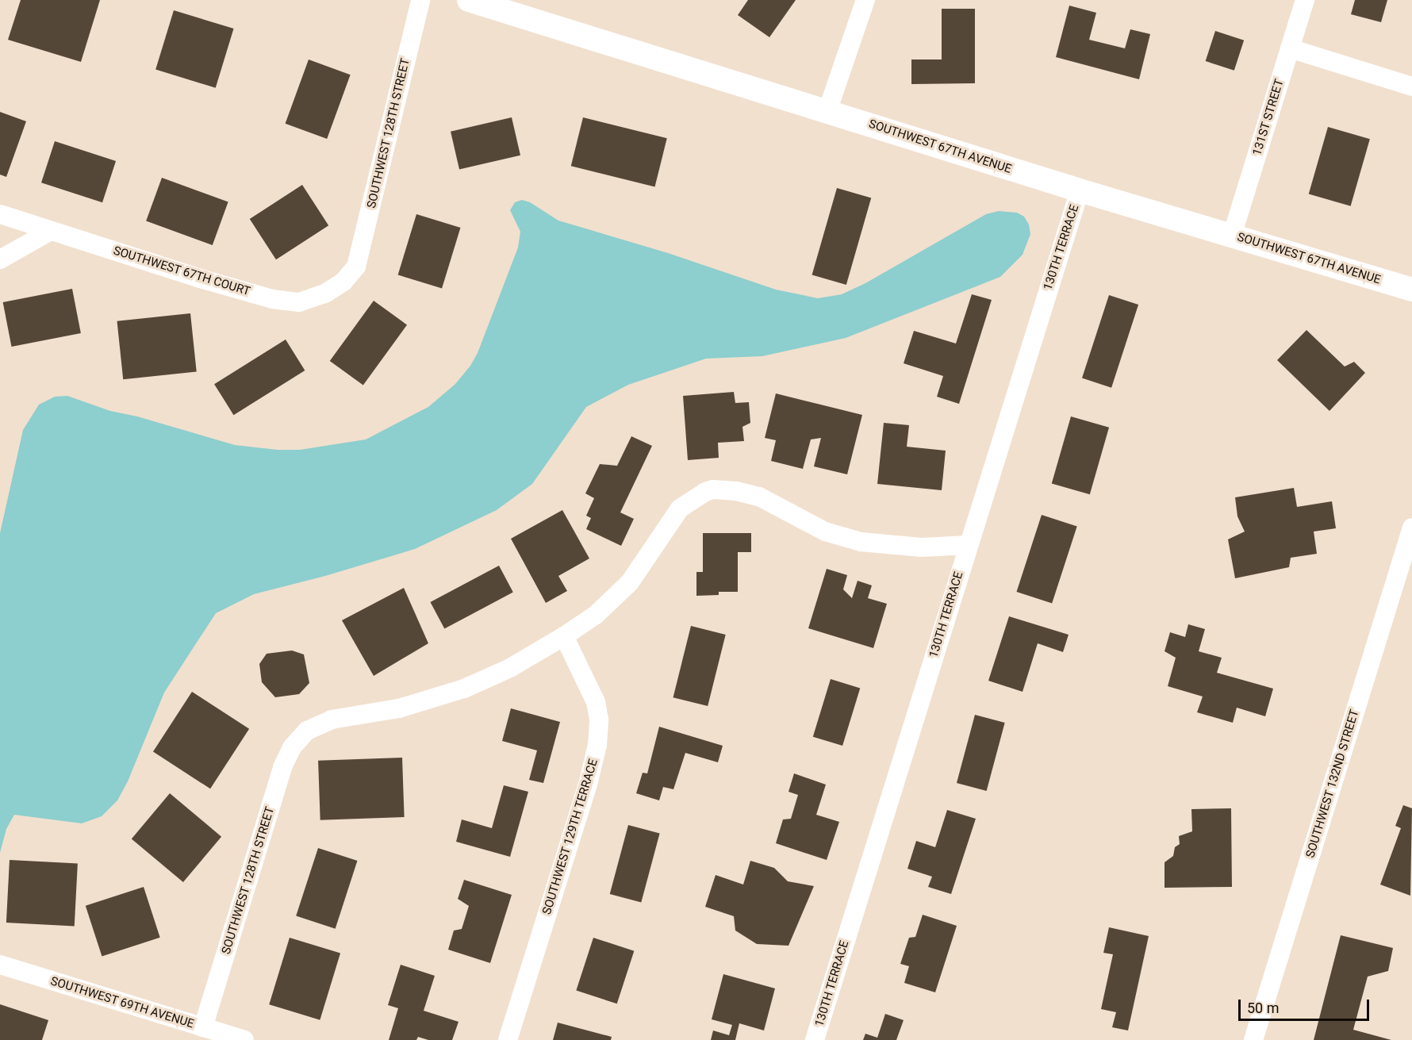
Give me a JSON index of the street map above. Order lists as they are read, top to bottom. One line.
{"streets":{"main road":["SOUTHWEST 67TH AVENUE"],"street":["131ST STREET","SOUTHWEST 128TH STREET","130TH TERRACE","SOUTHWEST 67TH COURT","SOUTHWEST 132ND STREET","SOUTHWEST 129TH TERRACE","SOUTHWEST 69TH AVENUE"]},"crossings":[["131ST STREET","SOUTHWEST 67TH AVENUE"],["SOUTHWEST 128TH STREET","SOUTHWEST 67TH COURT"],["SOUTHWEST 128TH STREET","SOUTHWEST 129TH TERRACE"],["SOUTHWEST 128TH STREET","SOUTHWEST 69TH AVENUE"],["SOUTHWEST 67TH AVENUE","130TH TERRACE"]],"scale_bar":"50 m"}
